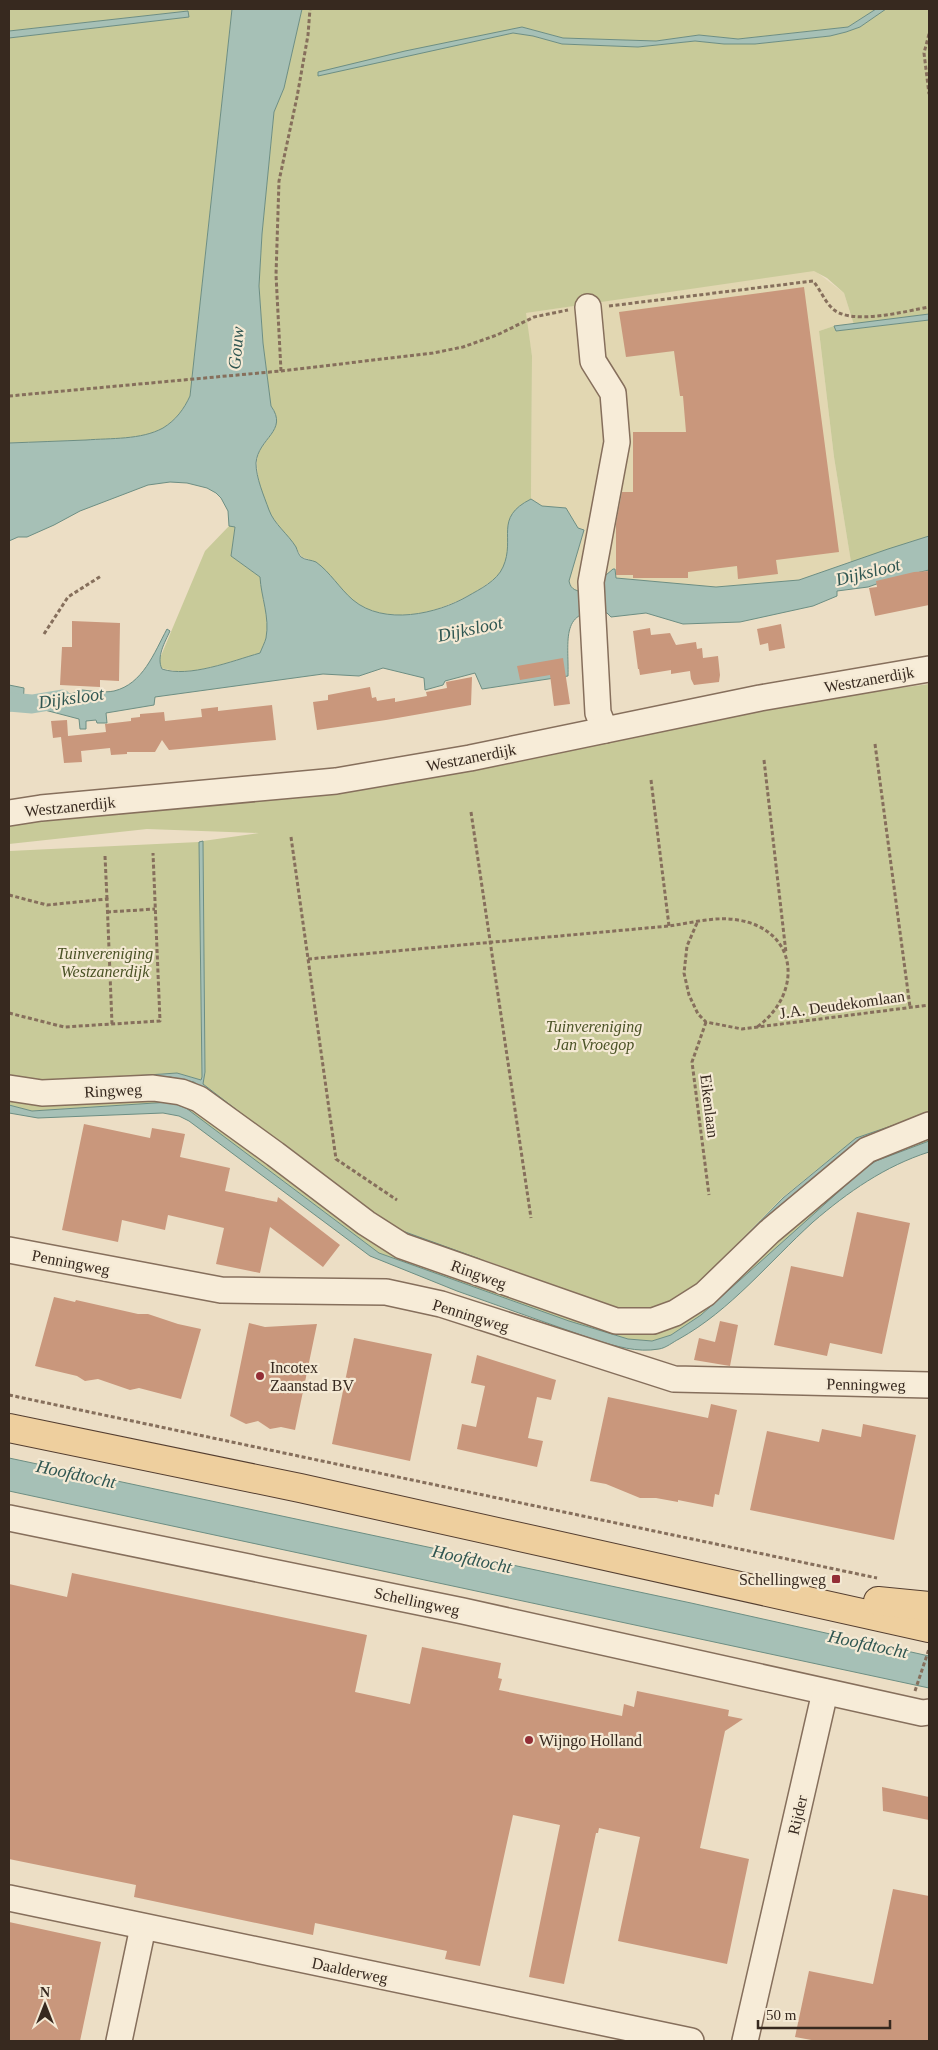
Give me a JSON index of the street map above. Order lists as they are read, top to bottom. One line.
{"streets":{"street":["Westzanerdijk","Ringweg","Penningweg","Schellingweg","Rijder","Daalderweg"],"path":["J.A. Deudekomlaan","Eikenlaan"]},"crossings":[["J.A. Deudekomlaan","Eikenlaan"],["Schellingweg","Rijder"]],"water":["Gouw","Dijksloot","Hoofdtocht"],"parks":["Tuinvereniging Westzanerdijk","Tuinvereniging Jan Vroegop"],"places":{"other":["Incotex Zaanstad BV","Wijngo Holland"],"transit":["Schellingweg"]},"scale_bar":"50 m","north":"top"}
